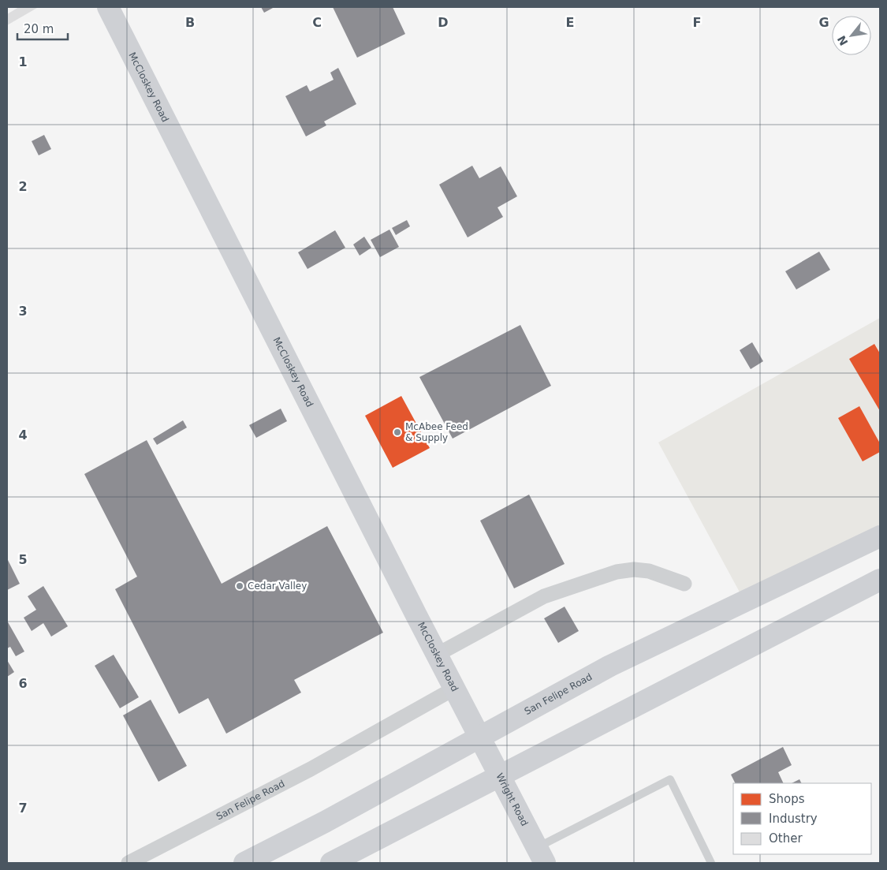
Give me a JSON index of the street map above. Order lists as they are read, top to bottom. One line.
{"streets":{"main road":["McCloskey Road","San Felipe Road","Wright Road"]},"crossings":[["McCloskey Road","San Felipe Road"],["McCloskey Road","Wright Road"],["San Felipe Road","Wright Road"]],"places":["McAbee Feed & Supply","Cedar Valley"],"legend":["Shops","Industry","Other"],"scale_bar":"20 m","north":"bottom left","grid":{"columns":["B","C","D","E","F","G"],"rows":["1","2","3","4","5","6","7"]}}
